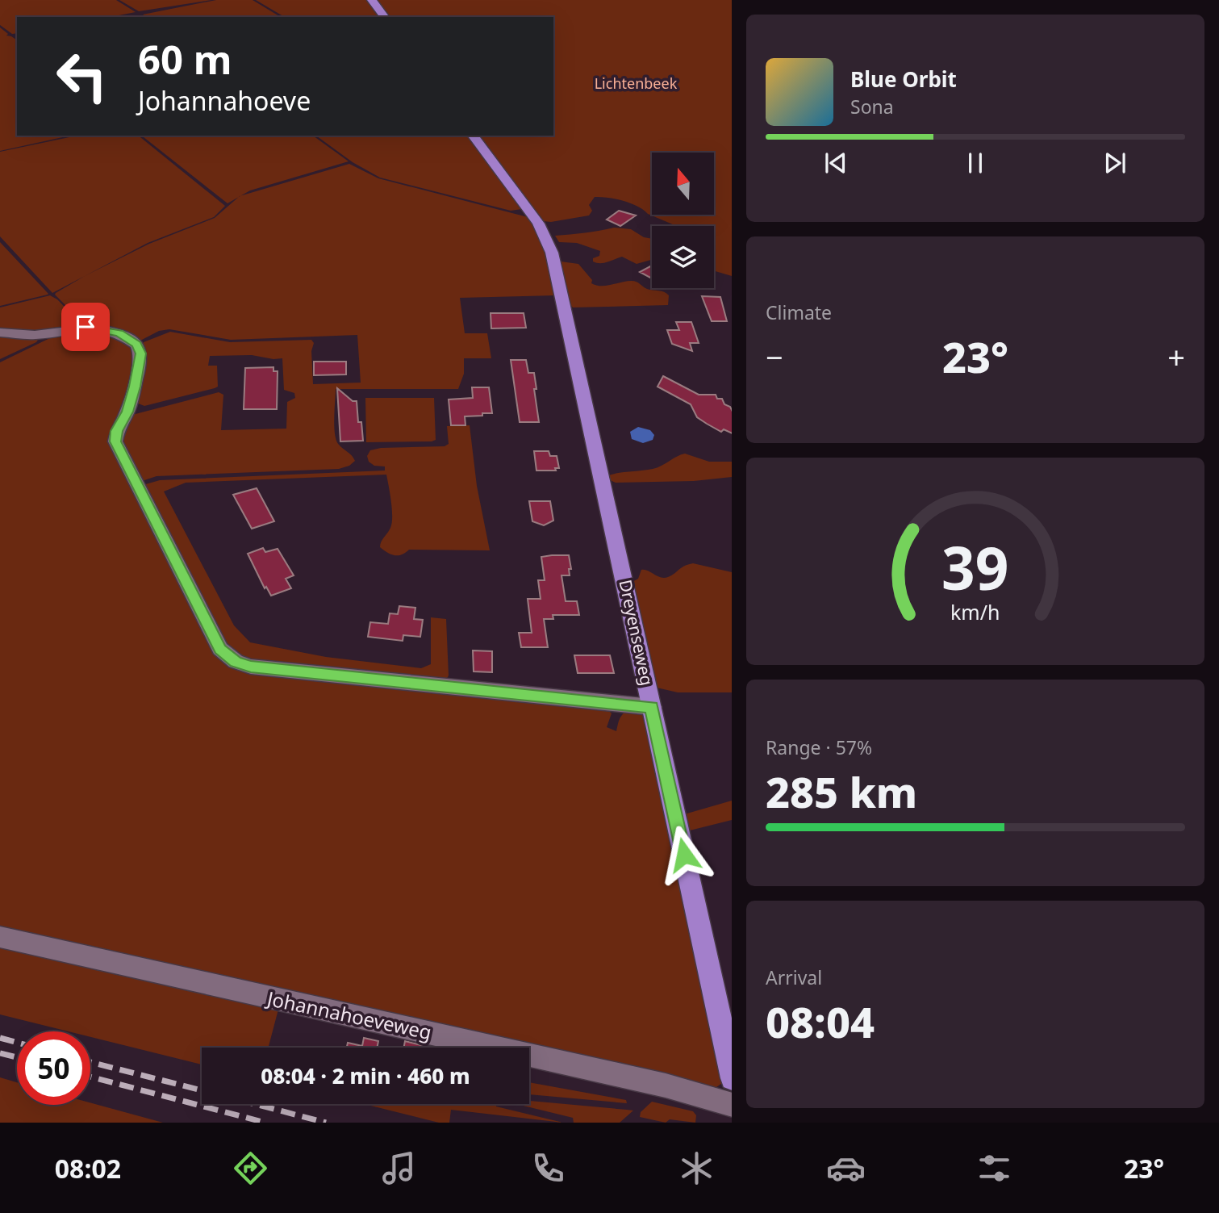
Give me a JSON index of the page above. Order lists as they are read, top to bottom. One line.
{"streets":{"main road":["Dreyenseweg"],"street":["Johannahoeveweg"]},"parks":["Lichtenbeek"],"north":"top","page":{"turn":["60 m","Johannahoeve"],"song":["Blue Orbit","Sona"],"tile":["Climate",["Range · 57%","285 km"],["Arrival","08:04"]],"heat":["−","23°","+"],"limit":"50","trip":"08:04 · 2 min · 460 m","tabs":["08:02","23°"],"gauge":["39","km/h"]}}
